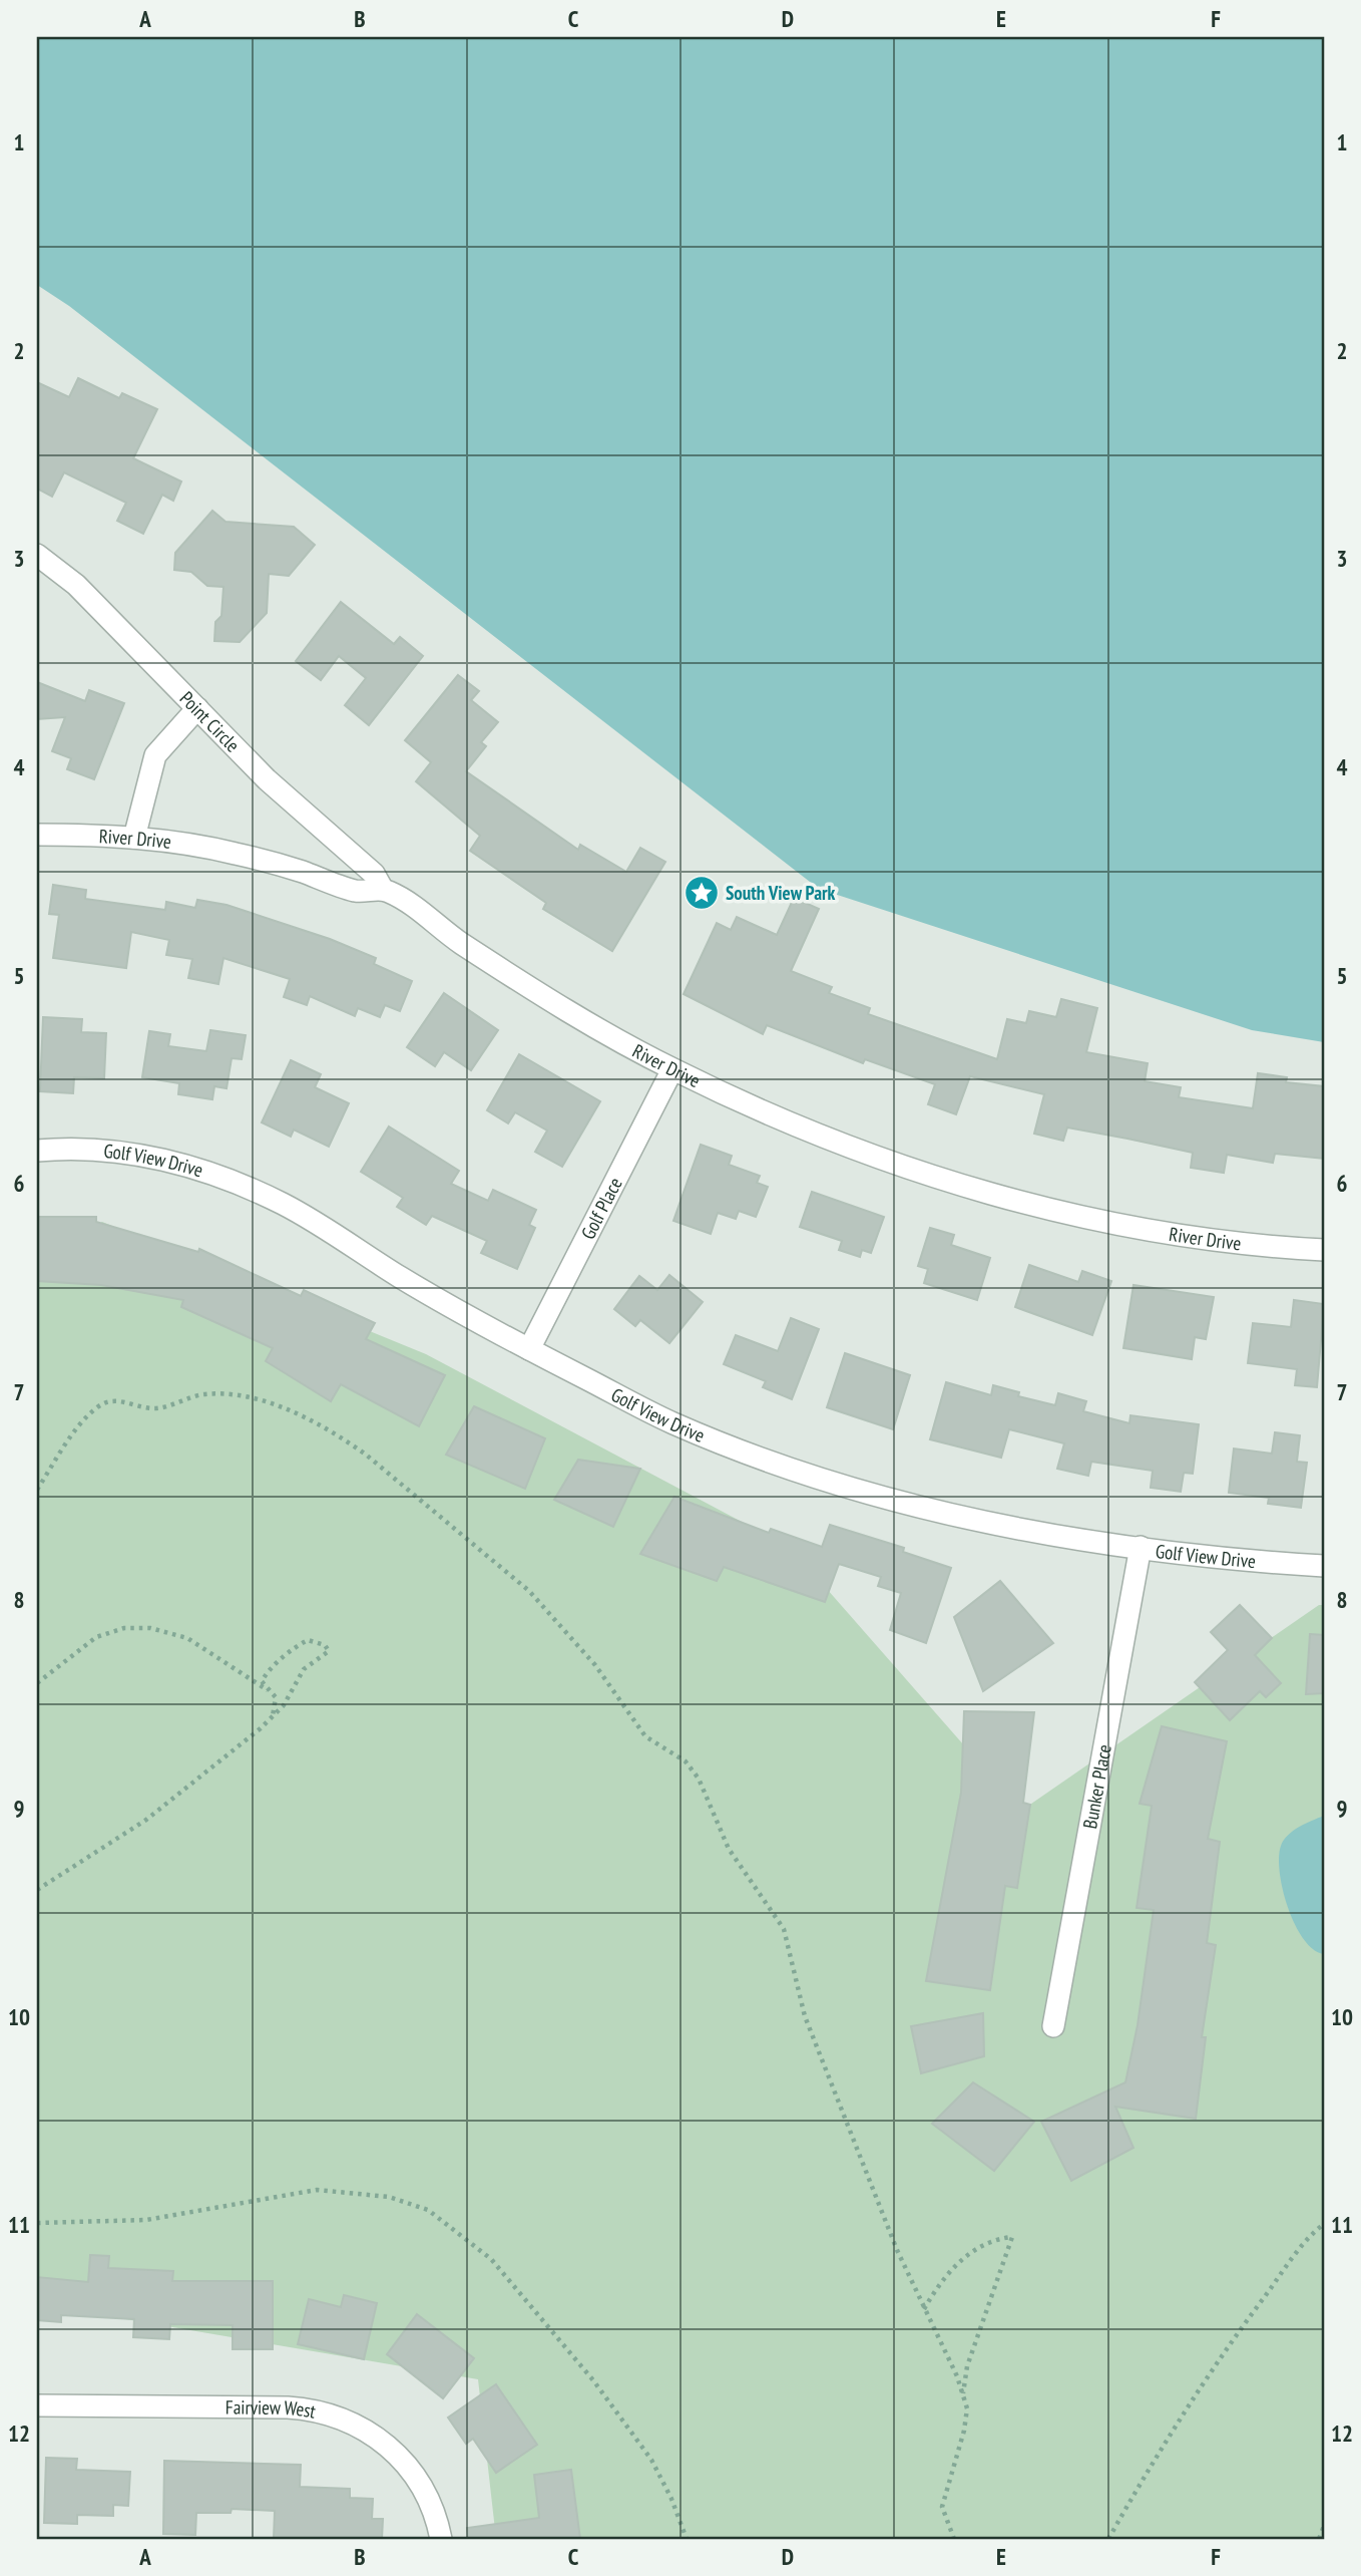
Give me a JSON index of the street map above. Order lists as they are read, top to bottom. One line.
{"streets":{"street":["Point Circle","River Drive","Golf View Drive","Golf Place","Bunker Place","Fairview West"]},"crossings":[["Point Circle","River Drive"],["River Drive","Golf Place"],["Golf View Drive","Golf Place"],["Golf View Drive","Bunker Place"]],"places":{"place":["South View Park"]},"grid":{"columns":["A","B","C","D","E","F"],"rows":["1","2","3","4","5","6","7","8","9","10","11","12"]}}
